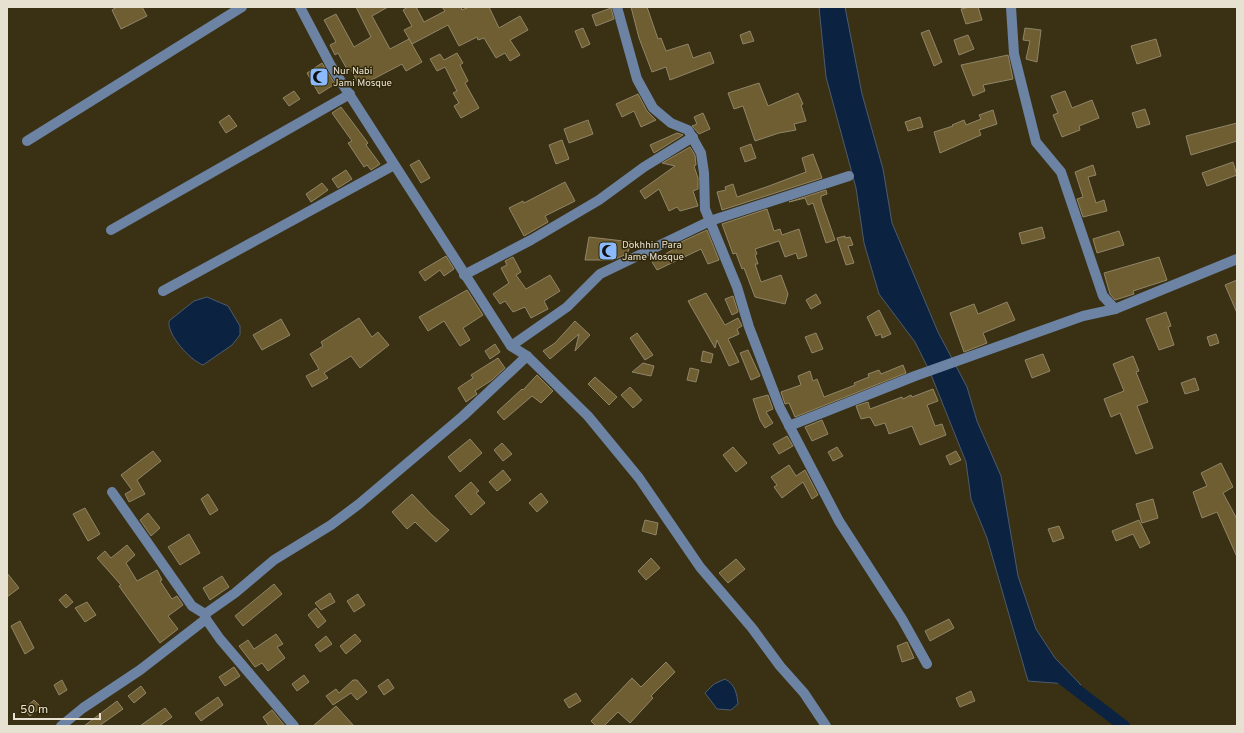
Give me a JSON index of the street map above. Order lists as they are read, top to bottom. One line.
{"places":{"mosque":["Nur Nabi Jami Mosque","Dokhhin Para Jame Mosque"]},"scale_bar":"50 m"}
